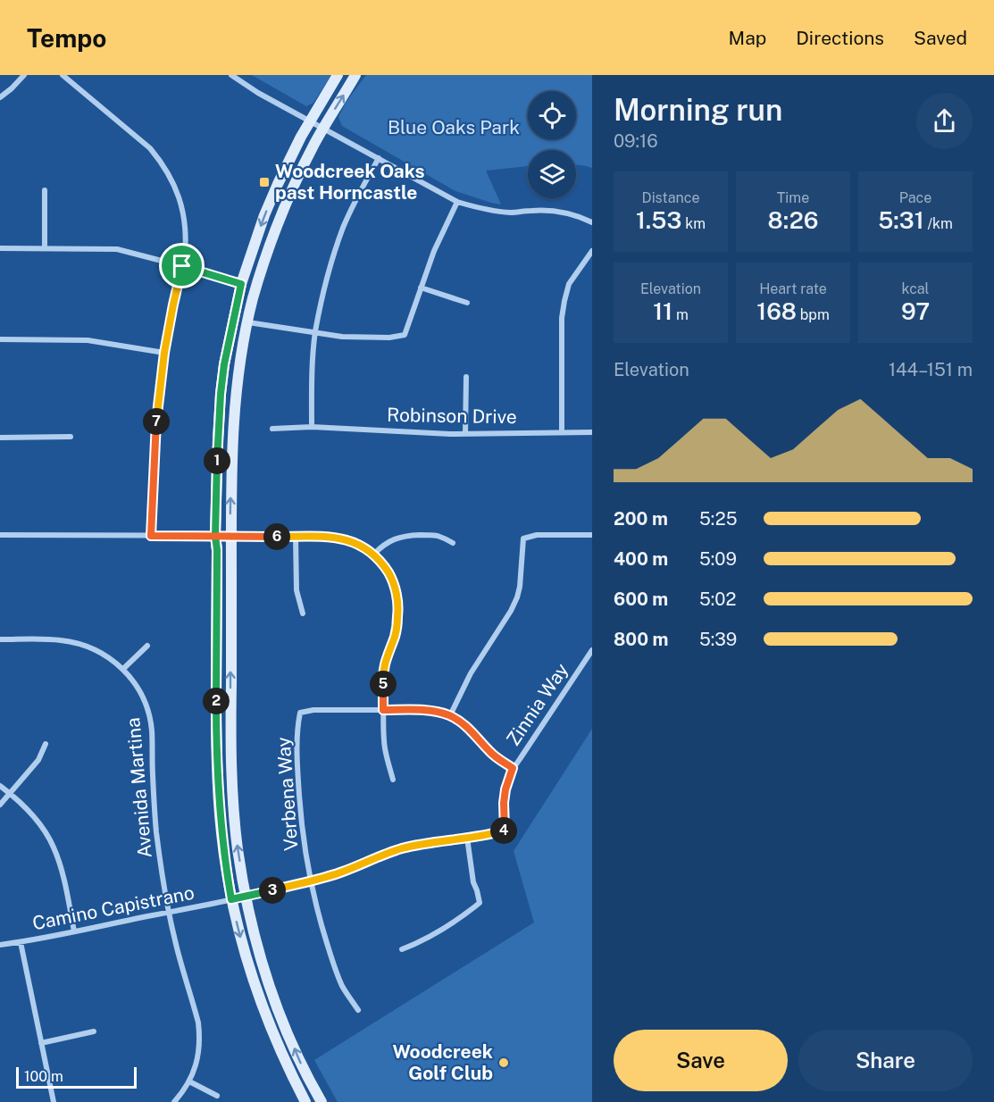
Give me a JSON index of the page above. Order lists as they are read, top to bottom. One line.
{"streets":{"street":["Robinson Drive","Zinnia Way","Avenida Martina","Verbena Way","Camino Capistrano"]},"crossings":[["Zinnia Way","Verbena Way"],["Zinnia Way","Camino Capistrano"],["Avenida Martina","Camino Capistrano"]],"parks":["Blue Oaks Park"],"places":{"transit":["Woodcreek Oaks past Horncastle"],"other":["Woodcreek Golf Club"]},"scale_bar":"100 m","page":{"header":"Tempo","nav":["Map","Directions","Saved"],"heading":["Morning run","09:16"],"stats":[["Distance","1.53 km"],["Time","8:26"],["Pace","5:31 /km"],["Elevation","11 m"],["Heart rate","168 bpm"],["kcal","97"]],"chart":["Elevation","144–151 m"],"pins":["7","1","6","5","2","4","3"],"list":[{"name":"200 m","note":"5:25"},{"name":"400 m","note":"5:09"},{"name":"600 m","note":"5:02"},{"name":"800 m","note":"5:39"}],"buttons":["Save","Share"],"scale":"100 m"}}
